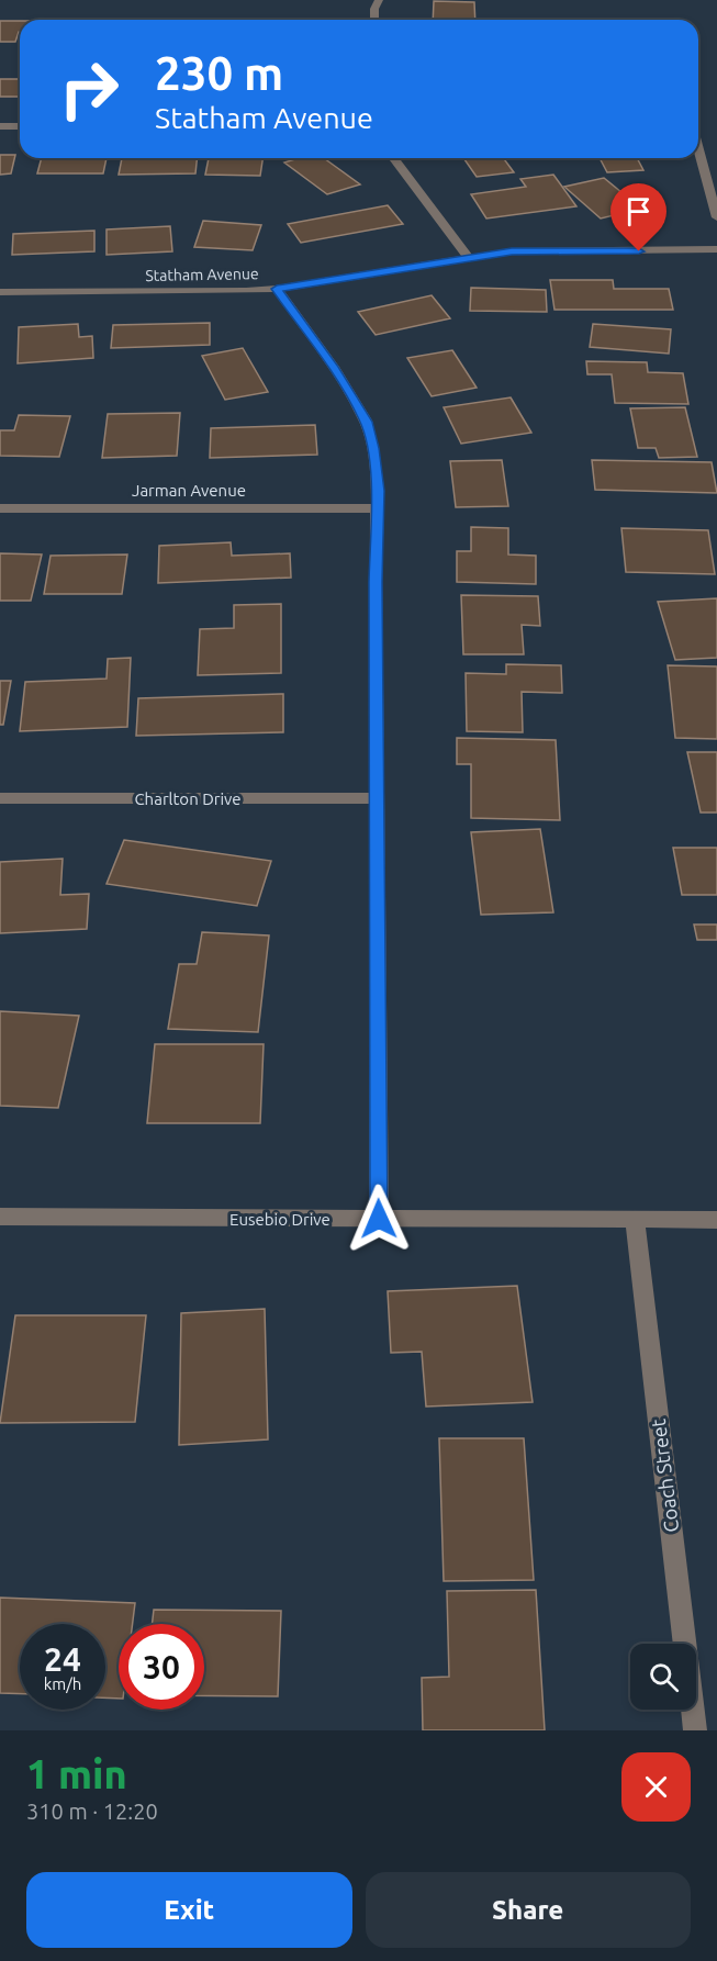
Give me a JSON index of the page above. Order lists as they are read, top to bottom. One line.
{"streets":{"street":["Statham Avenue","Jarman Avenue","Charlton Drive","Eusebio Drive","Coach Street"]},"crossings":[["Eusebio Drive","Coach Street"]],"page":{"turn":["230 m","Statham Avenue"],"speed":"24 km/h","limit":"30","heading":["1 min","310 m · 12:20"],"buttons":["Exit","Share"]}}
